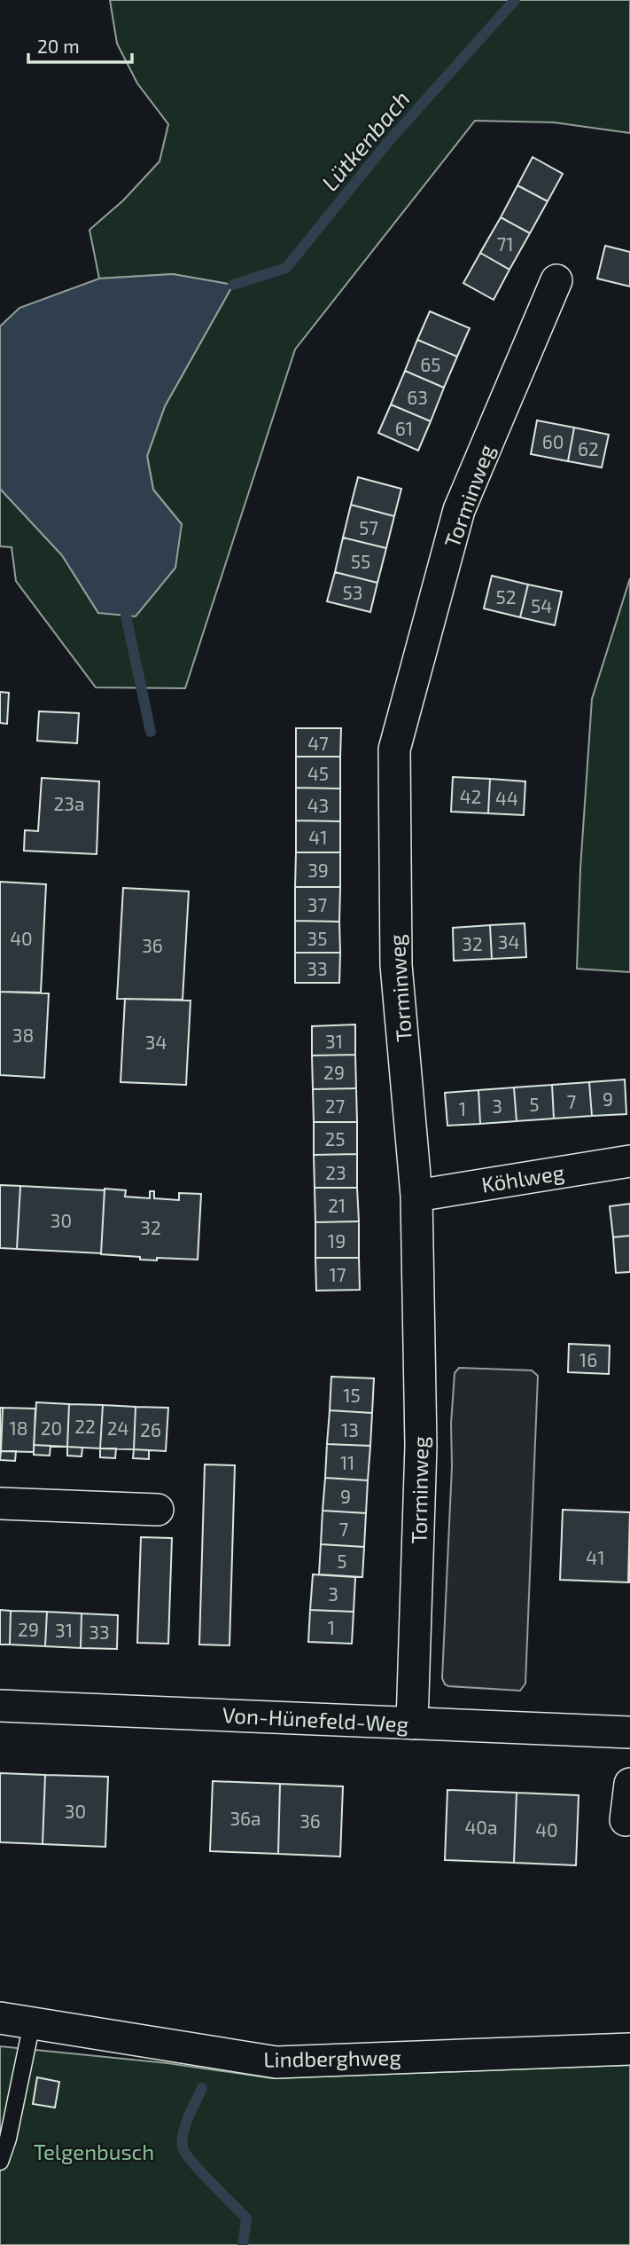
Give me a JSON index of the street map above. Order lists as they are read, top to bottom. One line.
{"streets":{"street":["Torminweg","Köhlweg","Von-Hünefeld-Weg","Lindberghweg"]},"crossings":[["Torminweg","Köhlweg"],["Torminweg","Von-Hünefeld-Weg"]],"water":["Lütkenbach"],"parks":["Telgenbusch"],"house_numbers":["71","65","63","61","60","62","57","55","53","52","54","47","45","42","44","23a","43","41","39","37","40","35","34","32","36","33","38","31","34","29","9","7","5","27","3","1","25","23","21","30","32","19","17","16","15","22","18","20","24","26","13","11","9","7","41","5","3","1","29","31","33","30","36a","36","40a","40"],"scale_bar":"20 m"}
